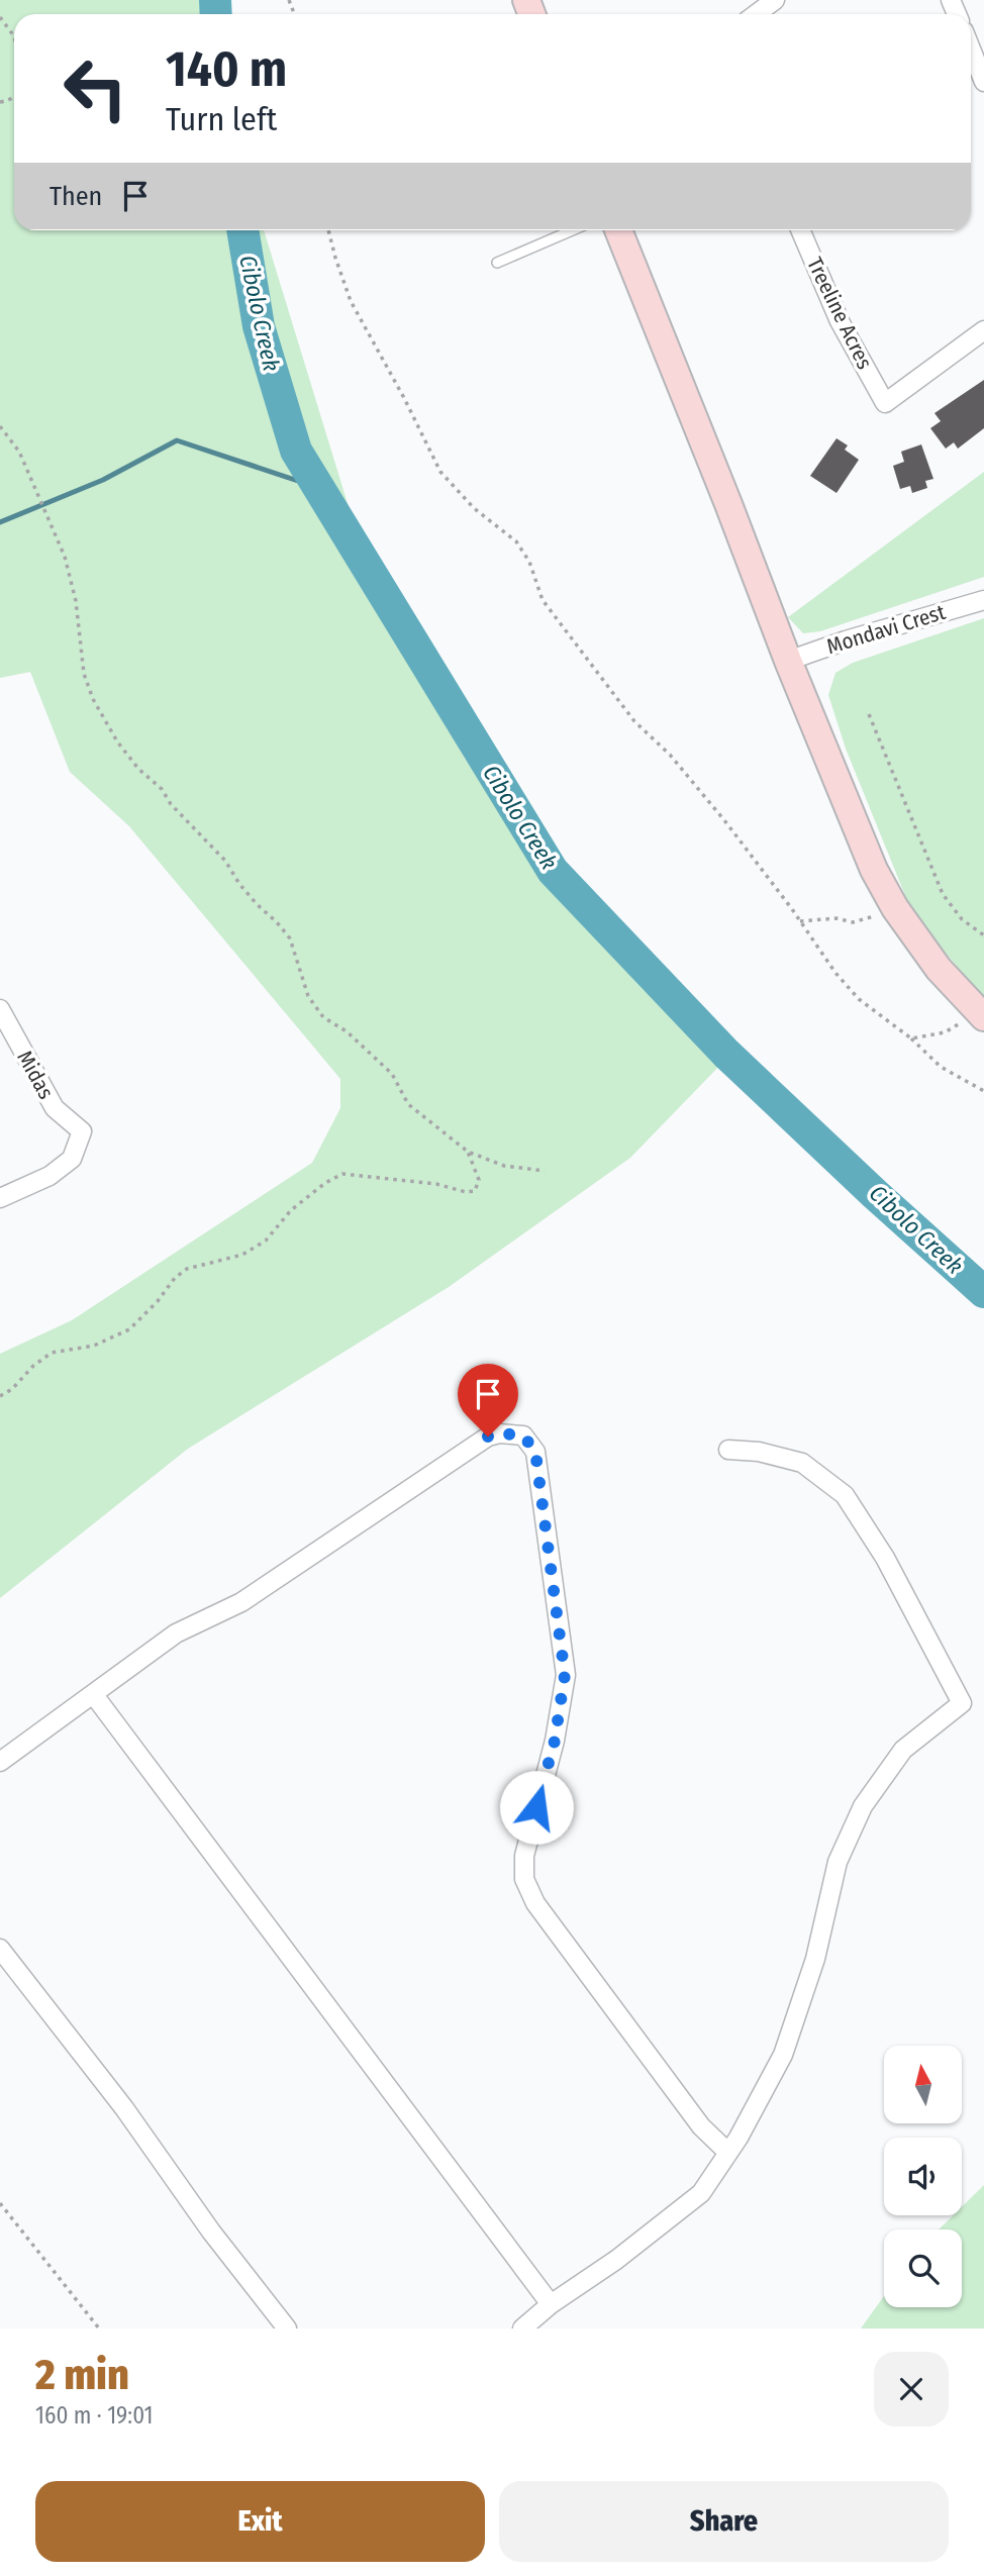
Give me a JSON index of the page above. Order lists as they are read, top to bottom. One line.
{"streets":{"street":["Treeline Acres","Mondavi Crest","Midas"]},"water":["Cibolo Creek"],"north":"top","page":{"turn":["140 m","Turn left"],"then":"Then","heading":["2 min","160 m · 19:01"],"buttons":["Exit","Share"]}}
